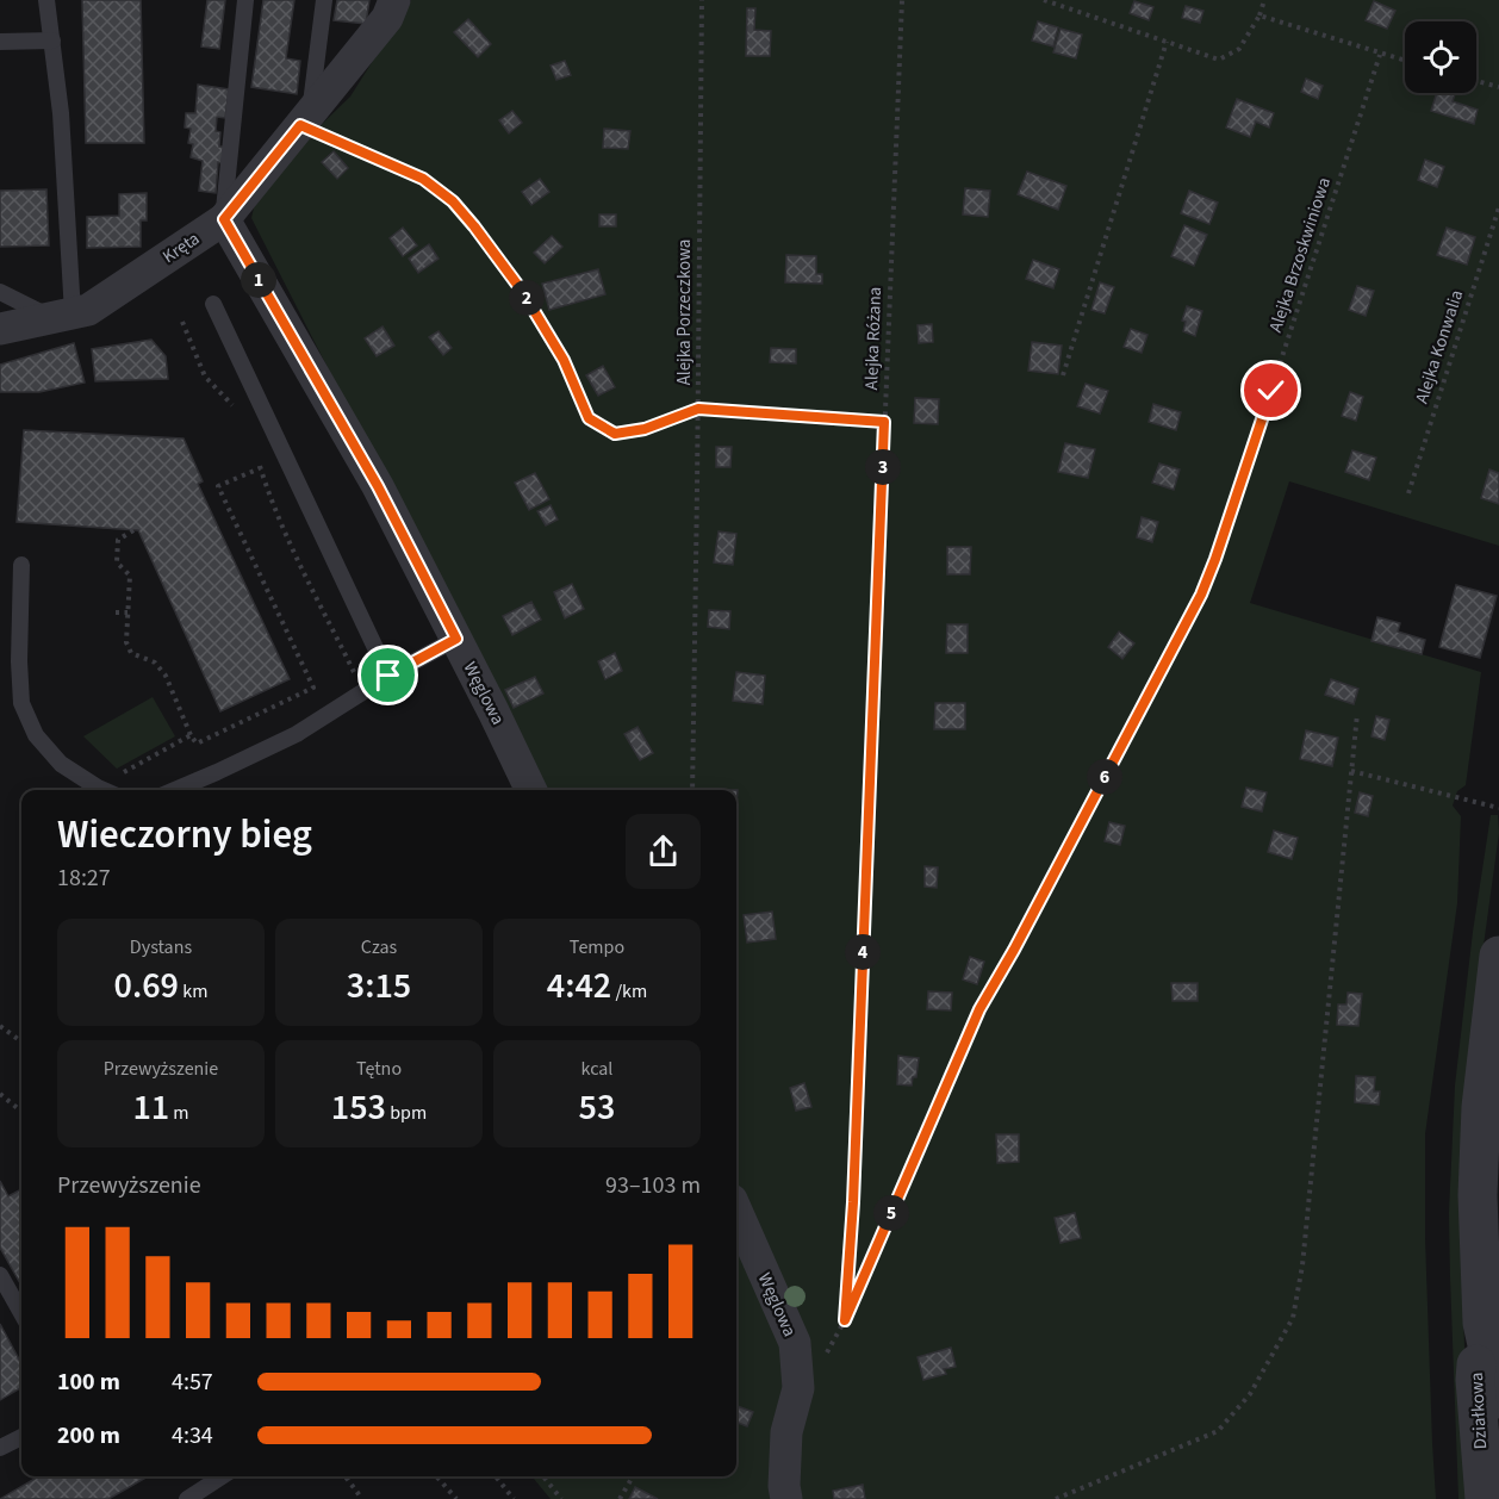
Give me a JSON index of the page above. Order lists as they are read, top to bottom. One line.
{"streets":{"street":["Kręta","Węglowa","Działkowa"],"path":["Alejka Brzoskwiniowa","Alejka Porzeczkowa","Alejka Różana","Alejka Konwalia"]},"crossings":[["Kręta","Węglowa"],["Alejka Brzoskwiniowa","Alejka Różana"],["Alejka Brzoskwiniowa","Węglowa"]],"page":{"pins":["1","2","3","6","4","5"],"heading":["Wieczorny bieg","18:27"],"stats":[["Dystans","0.69 km"],["Czas","3:15"],["Tempo","4:42 /km"],["Przewyższenie","11 m"],["Tętno","153 bpm"],["kcal","53"]],"chart":["Przewyższenie","93–103 m"],"list":[{"name":"100 m","note":"4:57"},{"name":"200 m","note":"4:34"}]}}
